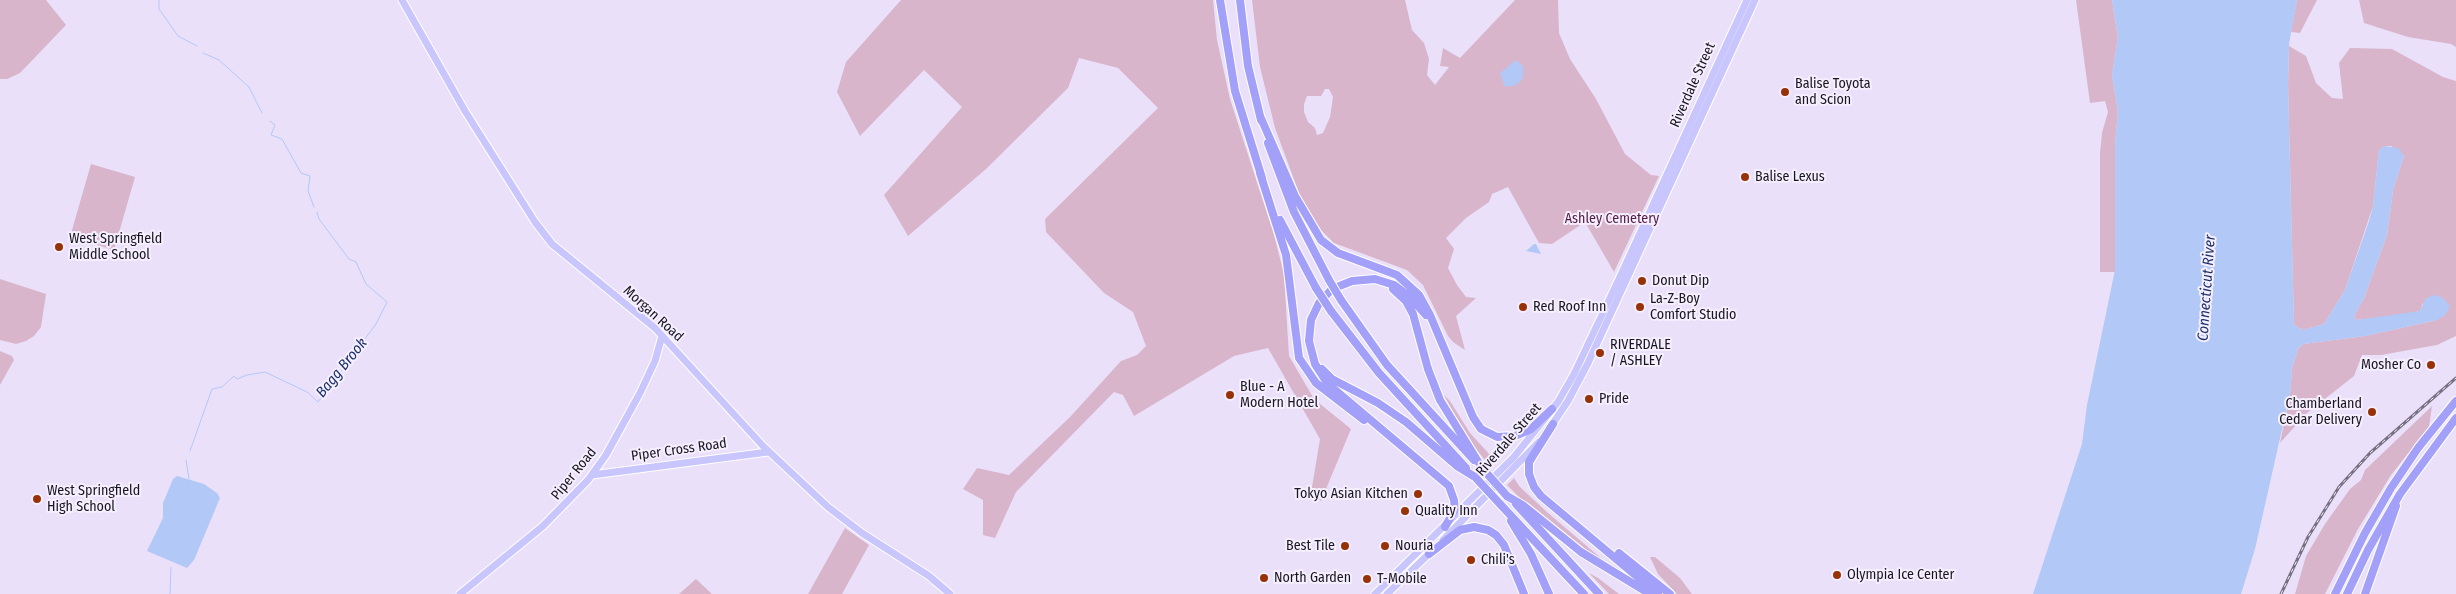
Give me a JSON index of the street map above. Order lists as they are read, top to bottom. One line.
{"streets":{"main road":["Riverdale Street","Morgan Road","Piper Cross Road","Piper Road"]},"crossings":[["Morgan Road","Piper Cross Road"],["Morgan Road","Piper Road"],["Piper Cross Road","Piper Road"]],"water":["Connecticut River","Bagg Brook"],"parks":["Ashley Cemetery"],"places":["Balise Toyota and Scion","Balise Lexus","West Springfield Middle School","Donut Dip","Red Roof Inn","La-Z-Boy Comfort Studio","RIVERDALE / ASHLEY","Mosher Co","Blue - A Modern Hotel","Pride","Chamberland Cedar Delivery","Tokyo Asian Kitchen","West Springfield High School","Quality Inn","Best Tile","Nouria","Chili's","Olympia Ice Center","North Garden","T-Mobile"]}
